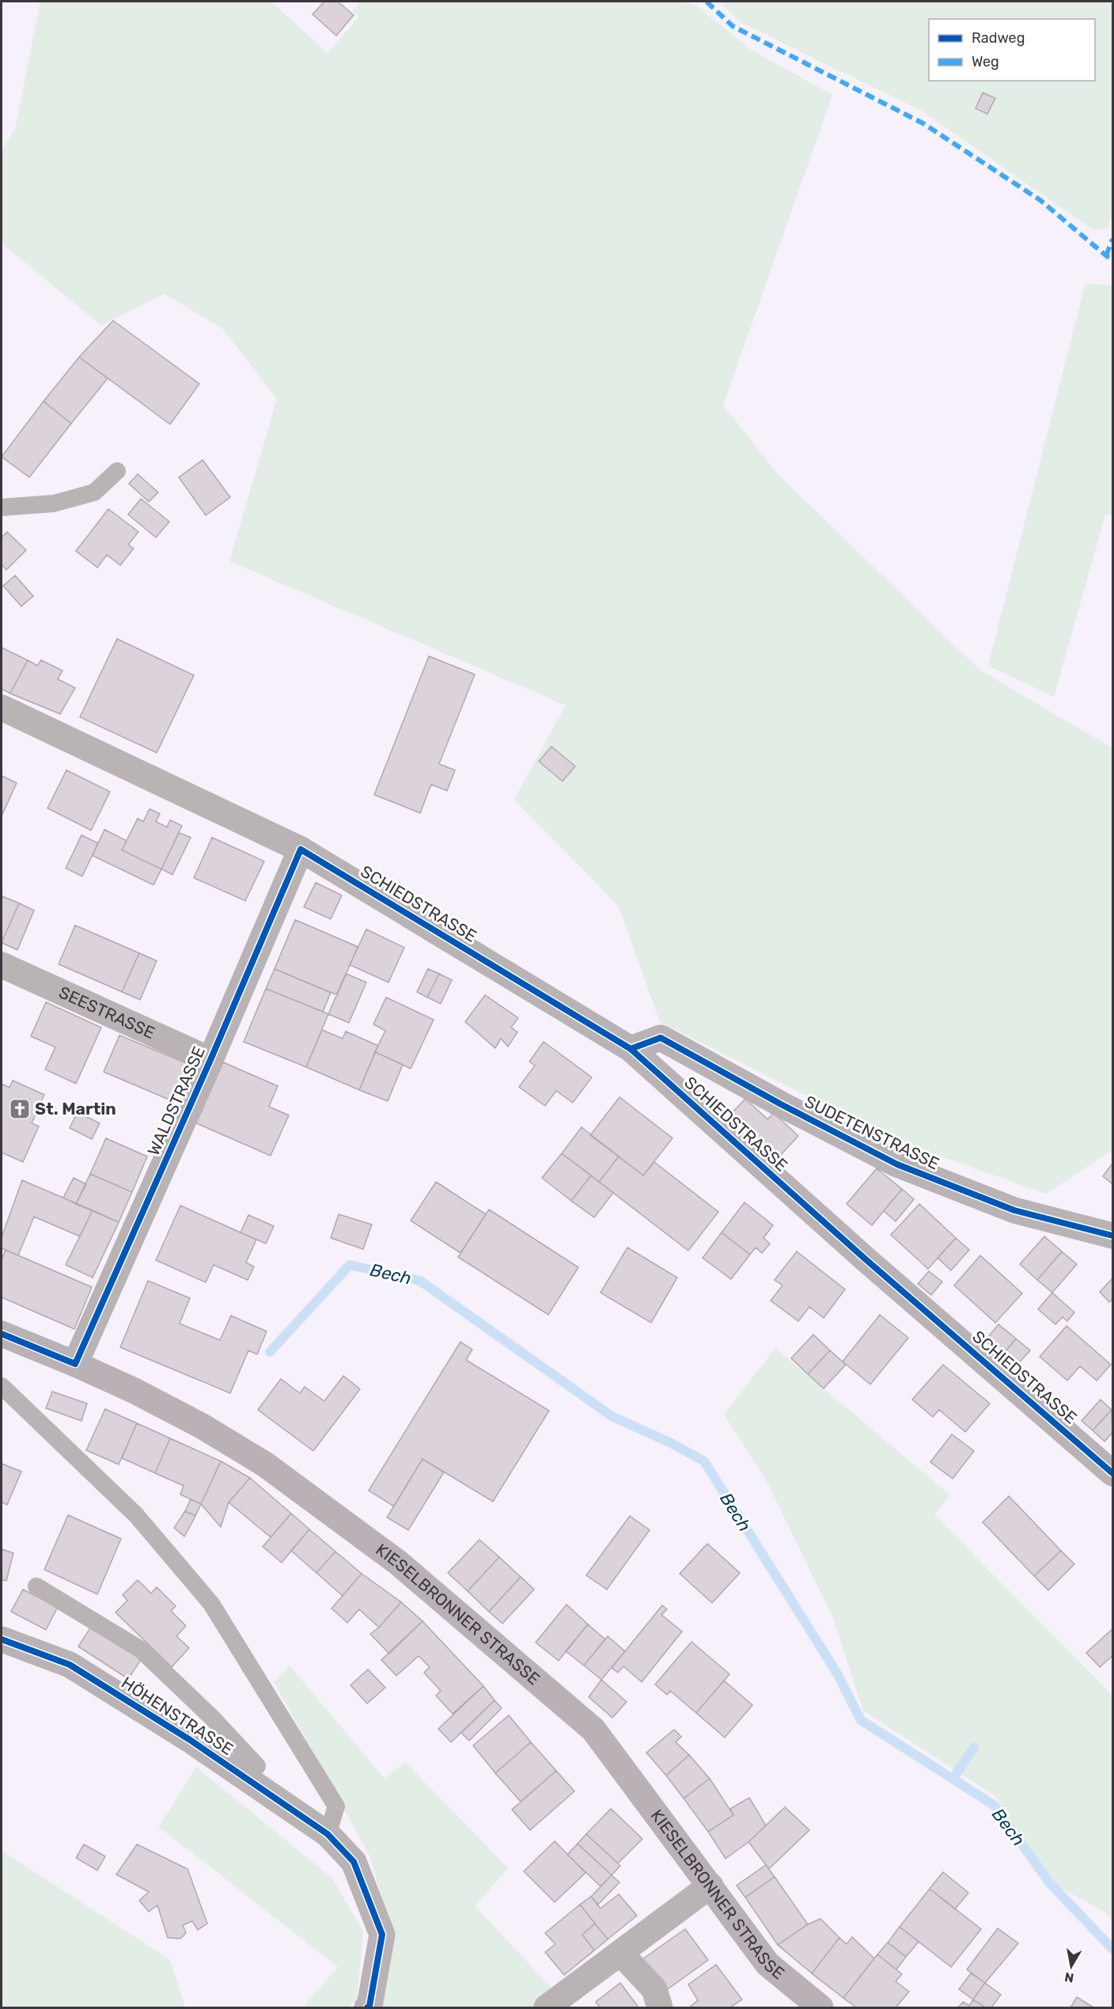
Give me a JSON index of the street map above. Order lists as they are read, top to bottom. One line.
{"streets":{"main road":["KIESELBRONNER STRASSE"],"street":["SCHIEDSTRASSE","SEESTRASSE","WALDSTRASSE","SUDETENSTRASSE","HÖHENSTRASSE"]},"crossings":[["SCHIEDSTRASSE","WALDSTRASSE"],["SCHIEDSTRASSE","SUDETENSTRASSE"],["SEESTRASSE","WALDSTRASSE"],["WALDSTRASSE","KIESELBRONNER STRASSE"]],"water":["Bech"],"places":{"church":["St. Martin"]},"legend":["Radweg","Weg"],"north":"bottom"}
